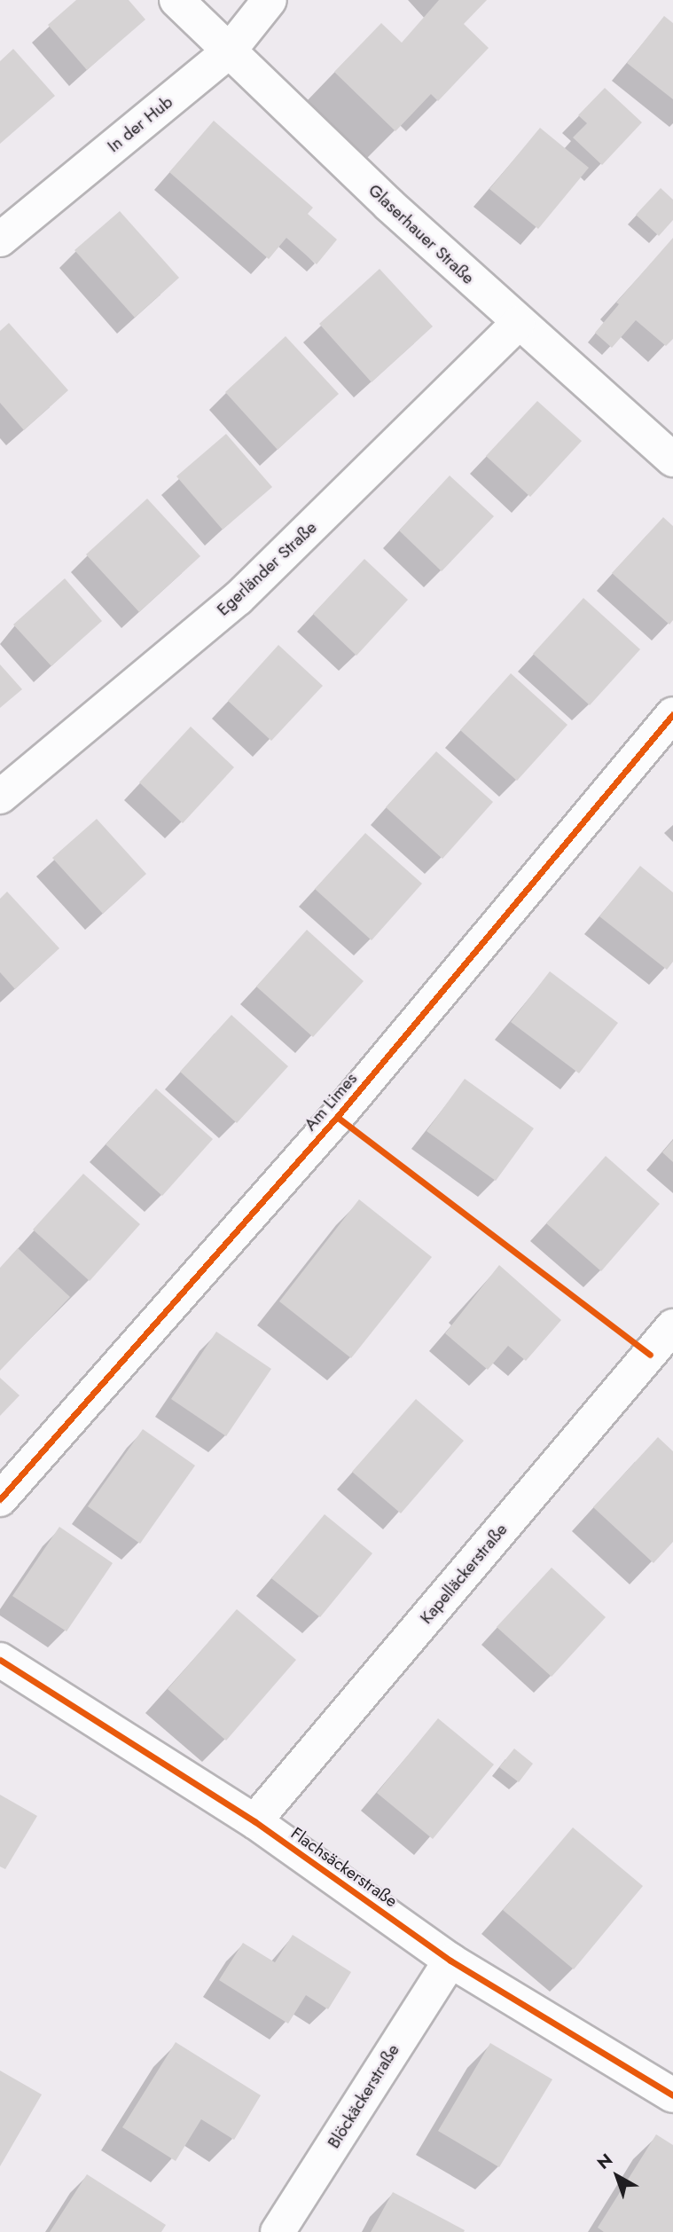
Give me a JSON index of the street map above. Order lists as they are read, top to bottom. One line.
{"streets":{"street":["In der Hub","Glaserhauer Straße","Egerländer Straße","Am Limes","Kapelläckerstraße","Flachsäckerstraße","Blöckäckerstraße"]},"crossings":[["In der Hub","Glaserhauer Straße"],["Glaserhauer Straße","Egerländer Straße"],["Kapelläckerstraße","Flachsäckerstraße"],["Flachsäckerstraße","Blöckäckerstraße"]],"north":"top left"}
